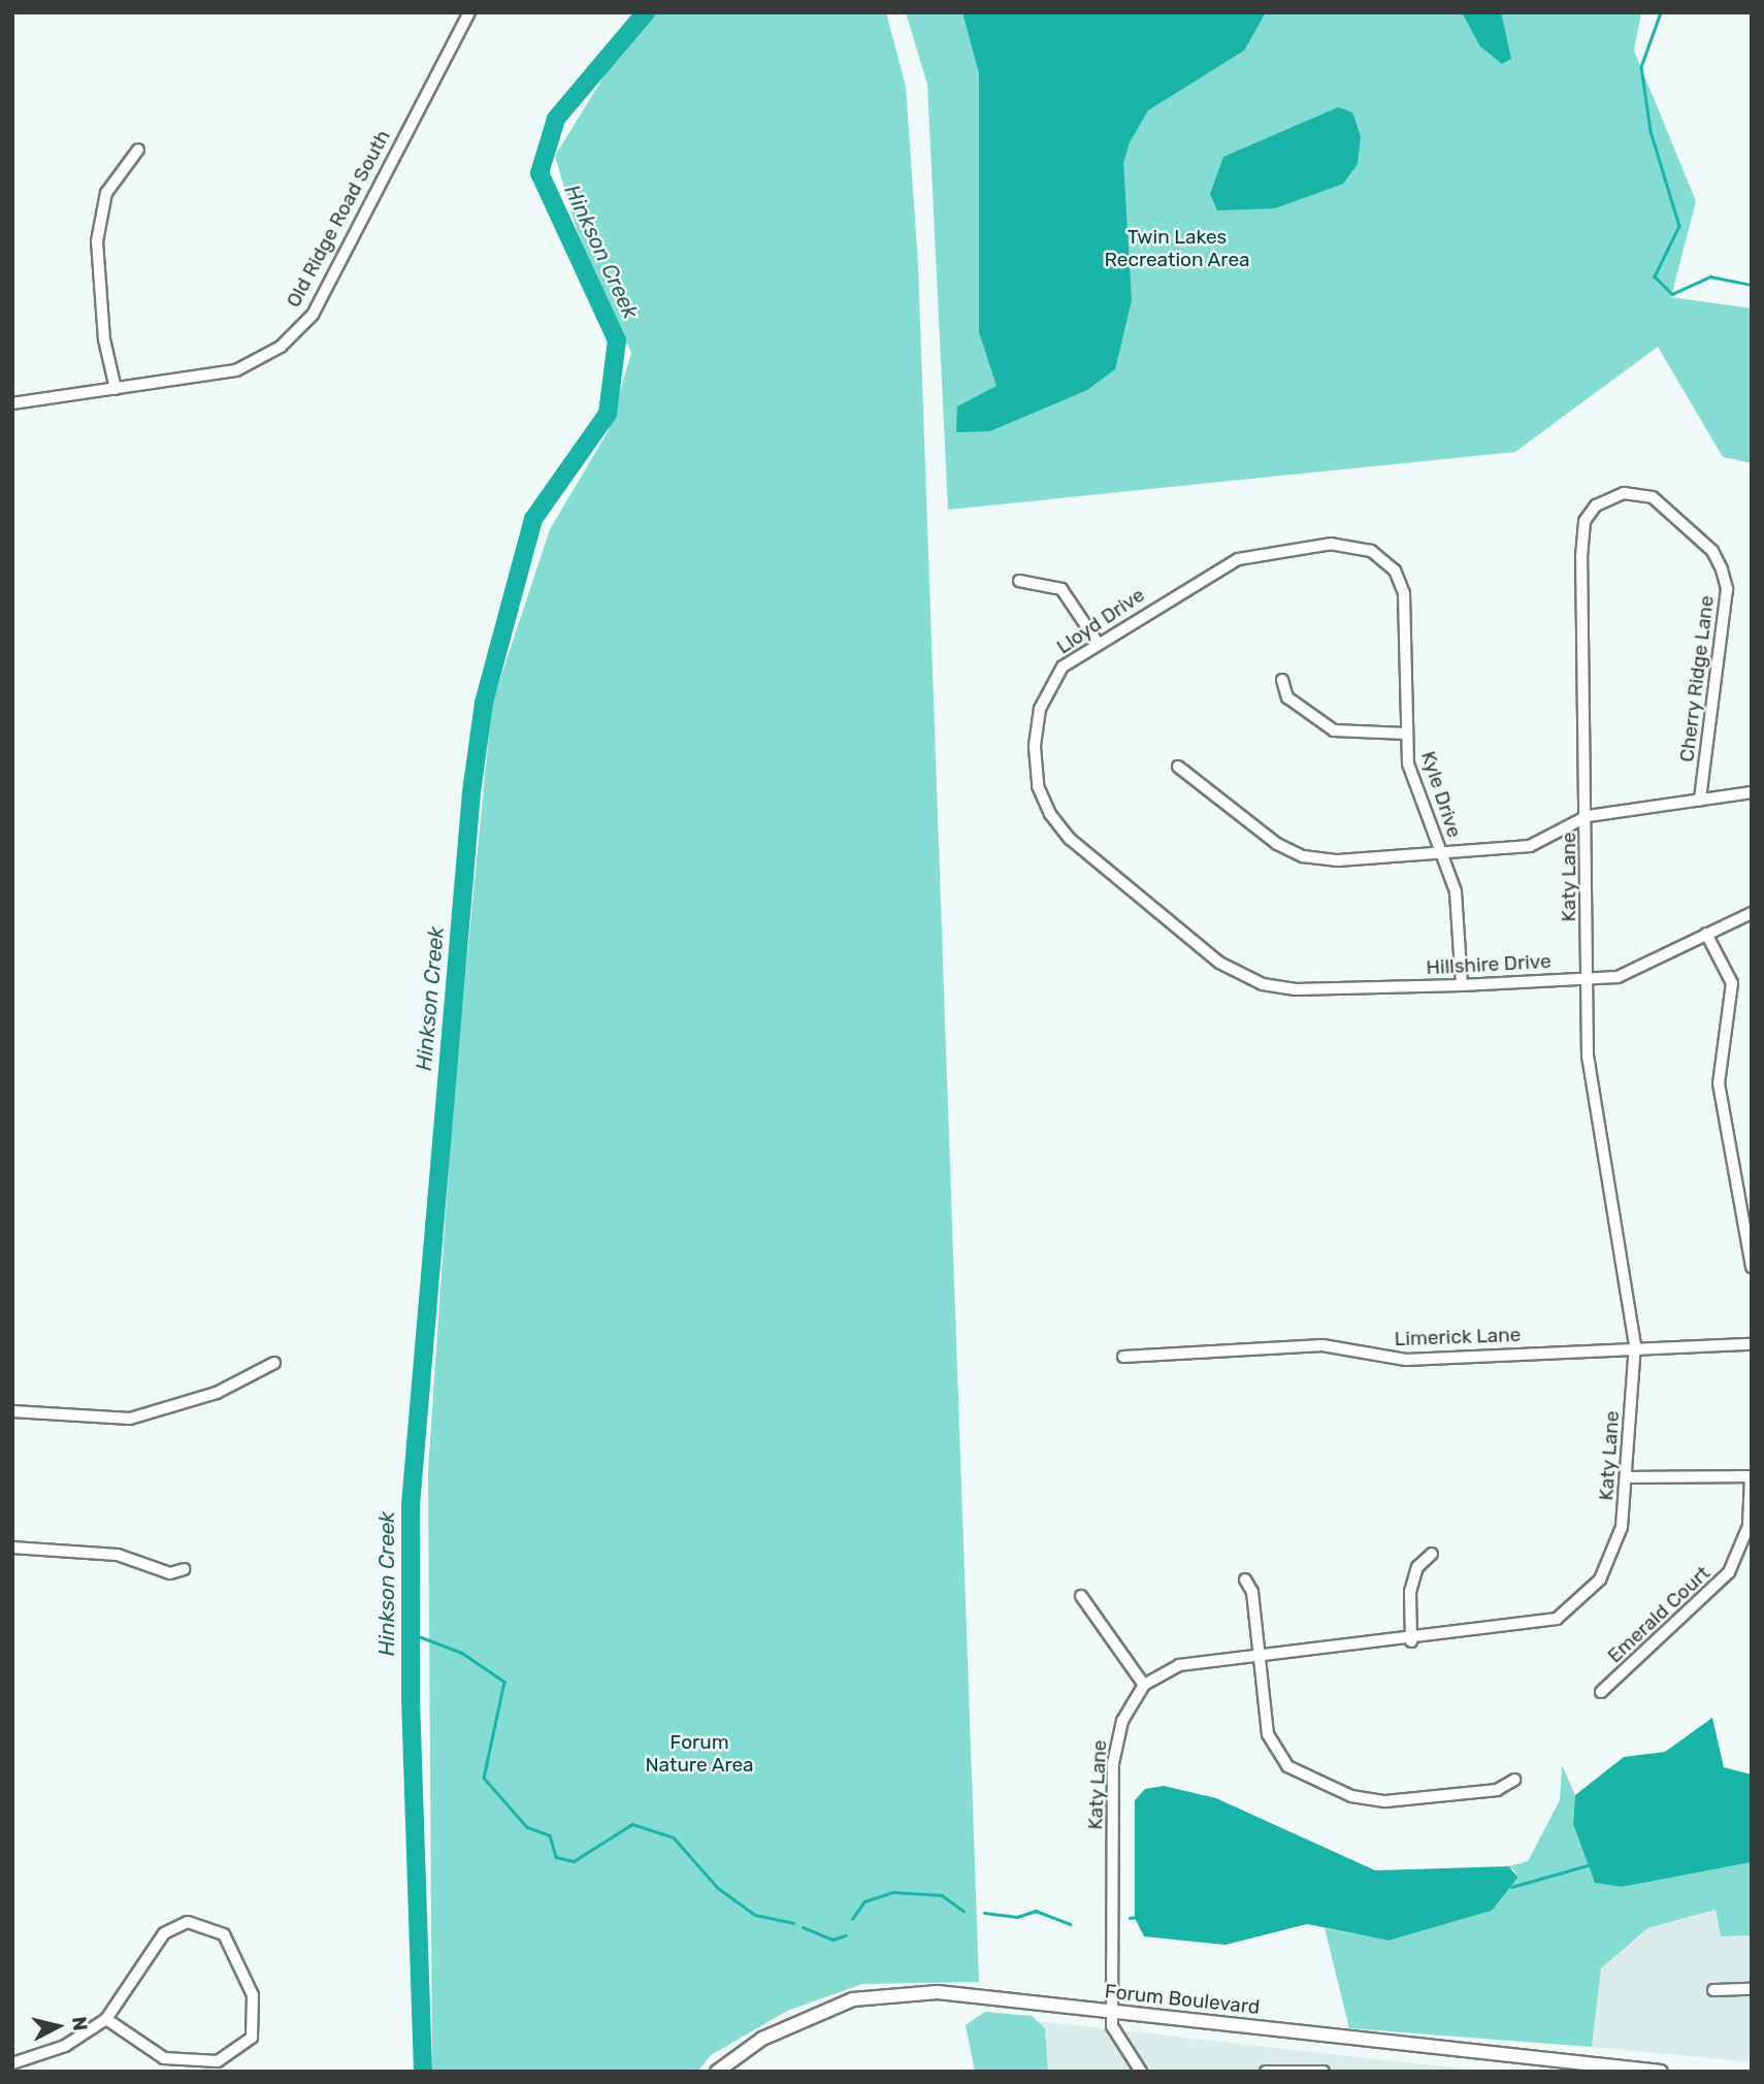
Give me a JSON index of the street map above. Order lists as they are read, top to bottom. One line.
{"streets":{"street":["Old Ridge Road South","Lloyd Drive","Cherry Ridge Lane","Kyle Drive","Katy Lane","Hillshire Drive","Limerick Lane","Emerald Court","Forum Boulevard"]},"crossings":[["Lloyd Drive","Kyle Drive"],["Lloyd Drive","Hillshire Drive"],["Cherry Ridge Lane","Katy Lane"],["Kyle Drive","Hillshire Drive"],["Katy Lane","Hillshire Drive"],["Katy Lane","Limerick Lane"],["Katy Lane","Forum Boulevard"]],"water":["Hinkson Creek"],"parks":["Twin Lakes Recreation Area","Forum Nature Area"],"north":"right"}
